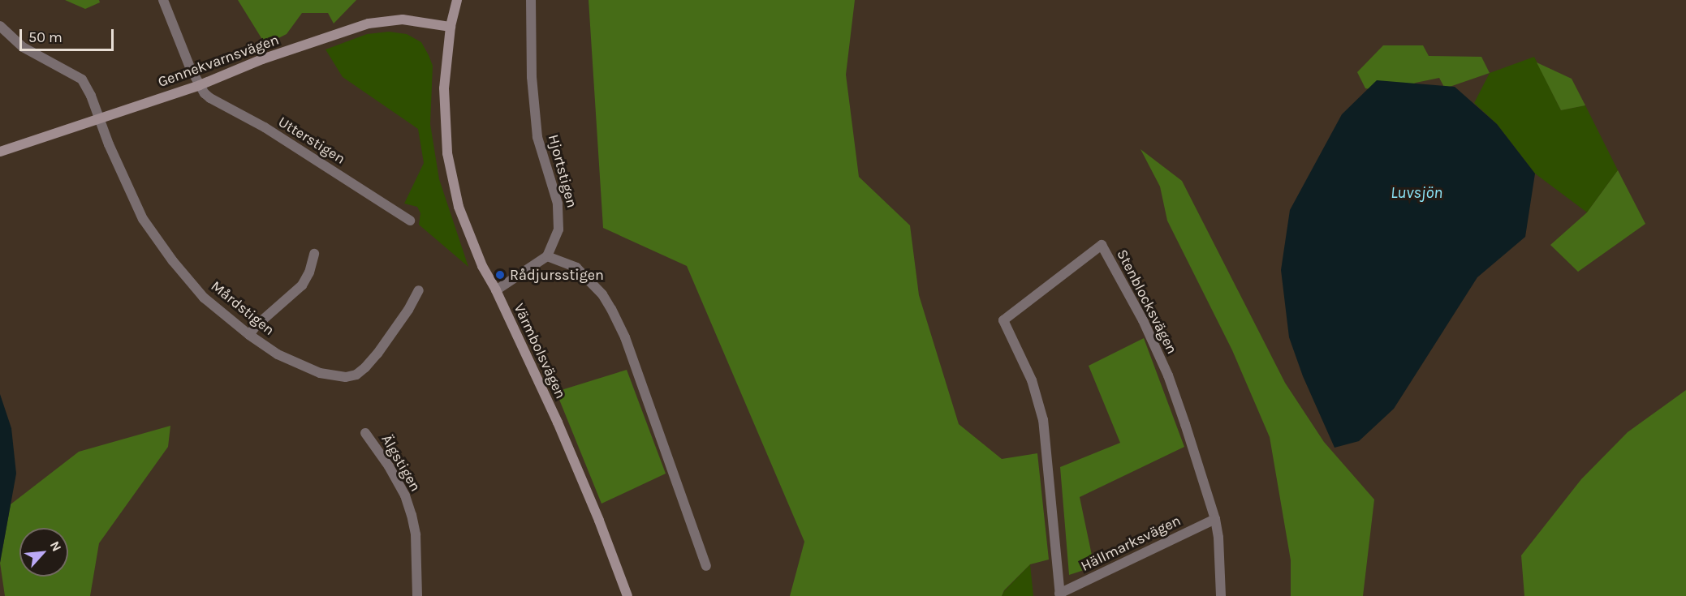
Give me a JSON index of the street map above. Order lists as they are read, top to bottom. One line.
{"streets":{"street":["Gennekvarnsvägen","Utterstigen","Hjortstigen","Stenblocksvägen","Mårdstigen","Värmbolsvägen","Älgstigen","Hällmarksvägen"]},"crossings":[["Gennekvarnsvägen","Utterstigen"],["Gennekvarnsvägen","Mårdstigen"],["Gennekvarnsvägen","Värmbolsvägen"],["Stenblocksvägen","Hällmarksvägen"]],"water":["Luvsjön"],"places":["Rådjursstigen"],"scale_bar":"50 m","north":"top right"}
